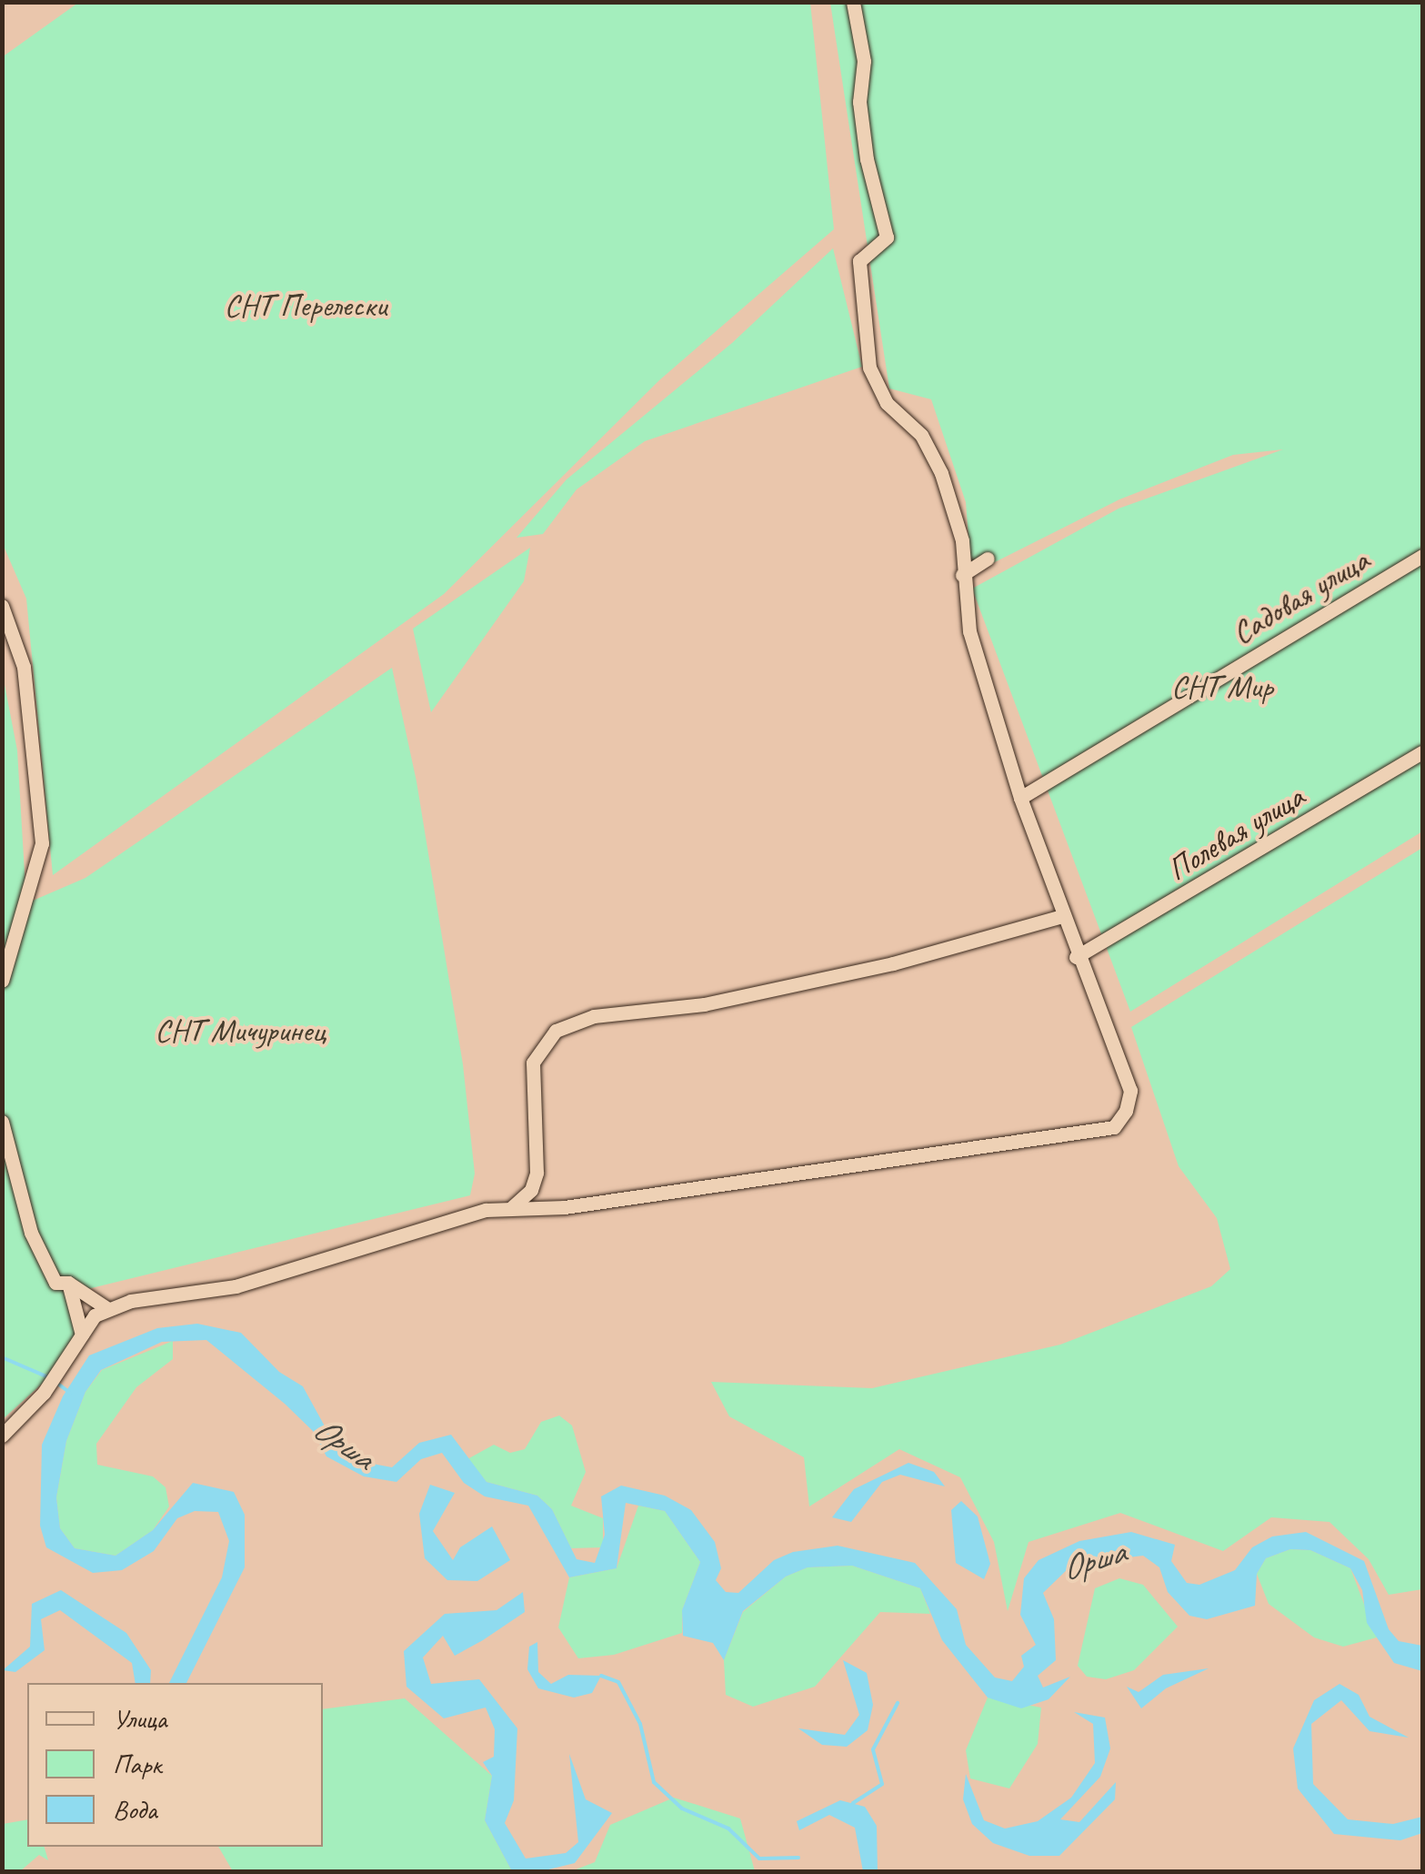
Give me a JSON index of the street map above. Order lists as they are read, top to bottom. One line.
{"streets":{"street":["Садовая улица","Полевая улица"]},"water":["Орша"],"parks":["СНТ Перелески","СНТ Мир","СНТ Мичуринец"],"legend":["Улица","Парк","Вода"]}
